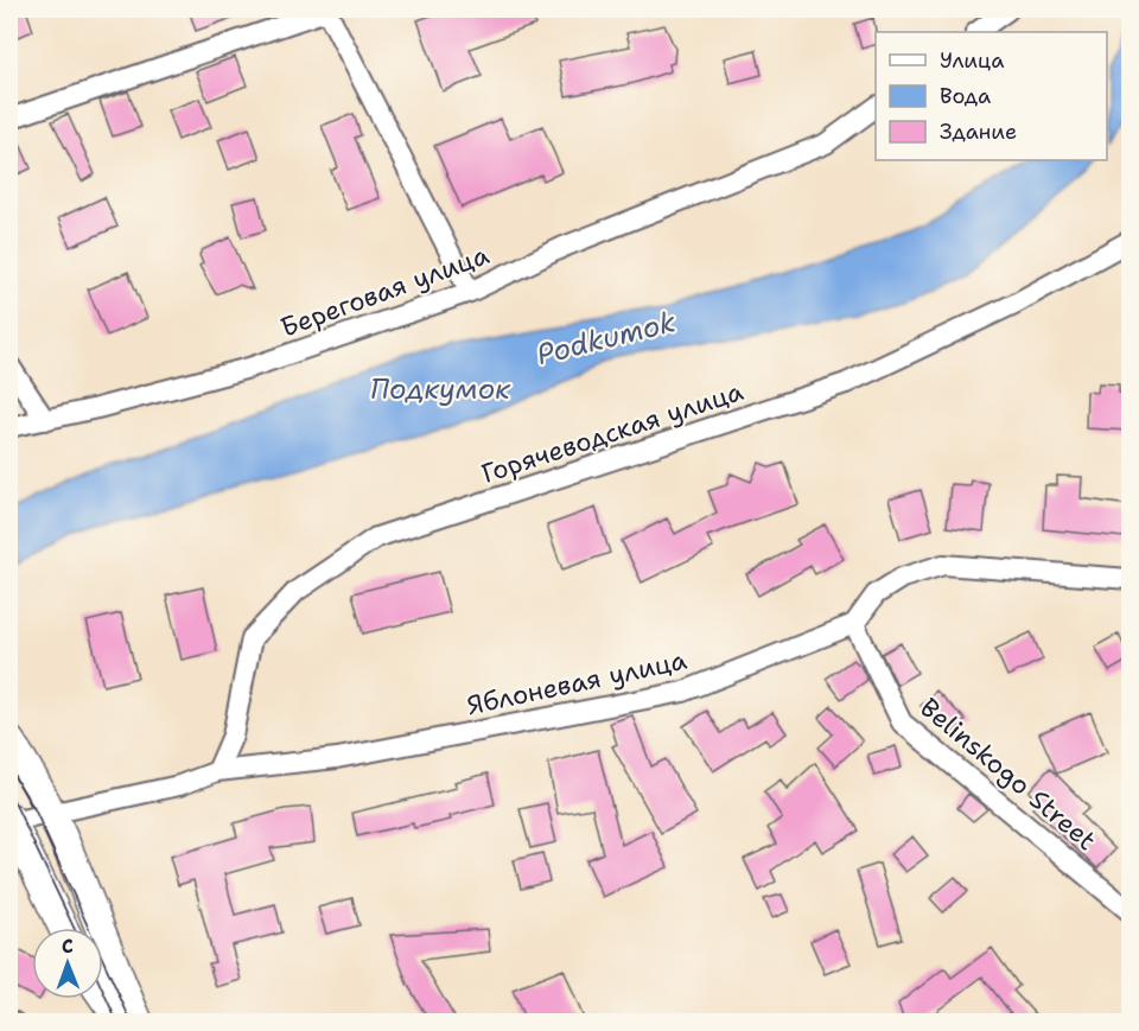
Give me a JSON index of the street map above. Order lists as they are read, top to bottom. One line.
{"streets":{"street":["Береговая улица","Горячеводская улица","Яблоневая улица","Belinskogo Street"]},"crossings":[["Горячеводская улица","Яблоневая улица"],["Яблоневая улица","Belinskogo Street"]],"water":["Podkumok","Подкумок"],"legend":["Улица","Вода","Здание"],"north":"top"}
